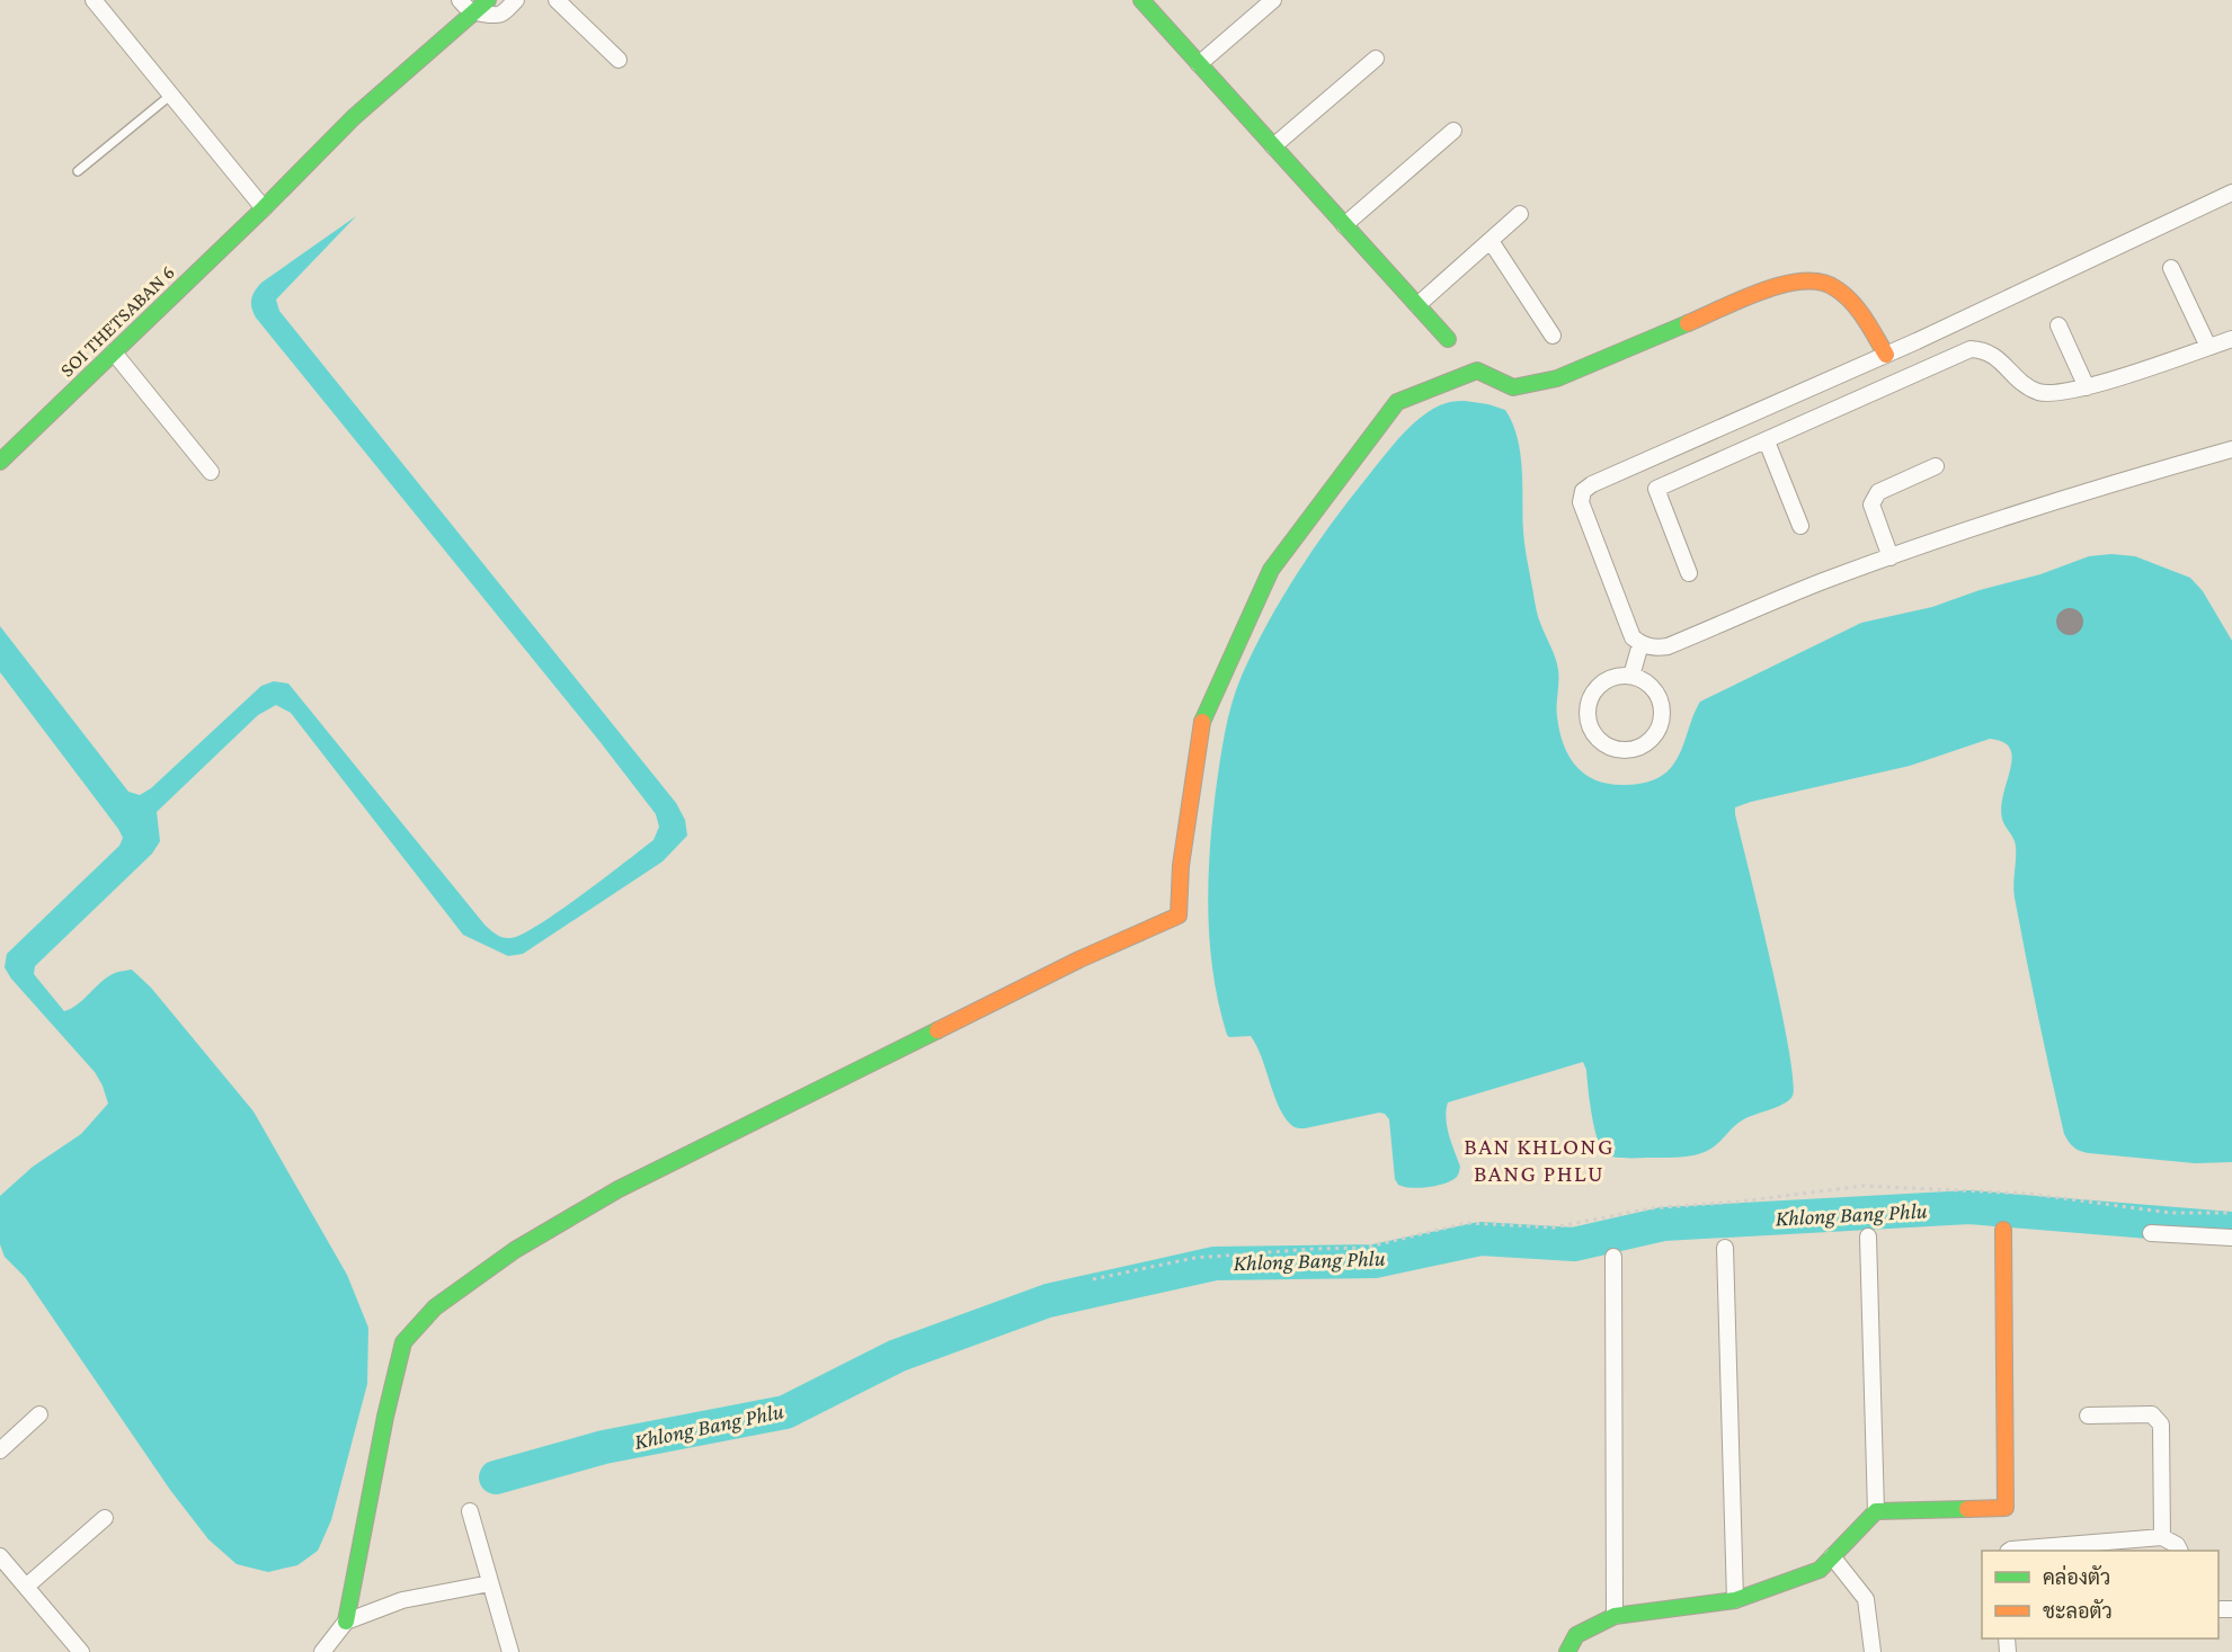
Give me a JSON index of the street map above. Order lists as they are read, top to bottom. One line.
{"streets":{"street":["SOI THETSABAN 6"]},"districts":["BAN KHLONG BANG PHLU"],"water":["Khlong Bang Phlu"],"legend":["คล่องตัว","ชะลอตัว"]}
